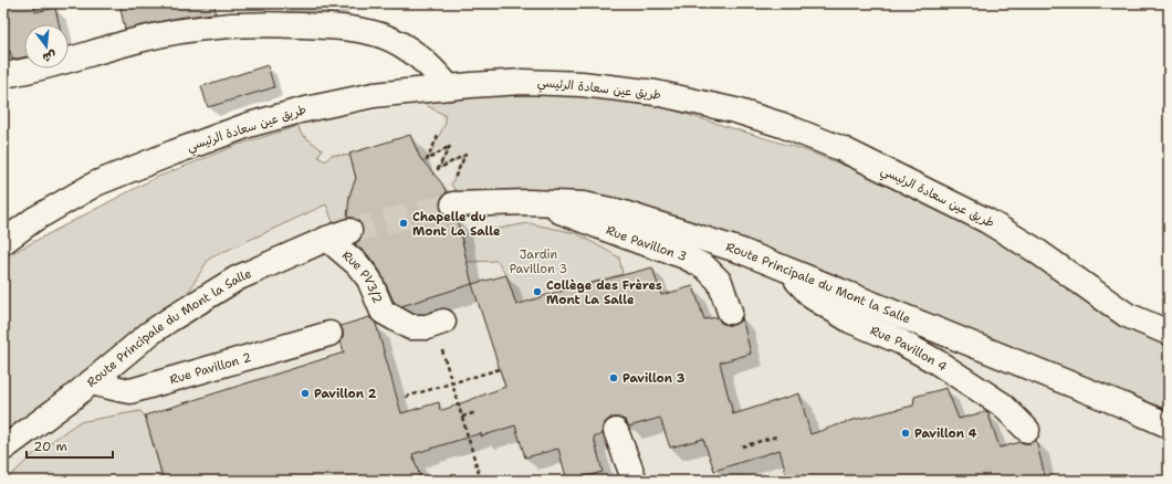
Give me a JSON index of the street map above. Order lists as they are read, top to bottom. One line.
{"streets":{"street":["طريق عين سعادة الرئيسي","Rue Pavillon 3","Rue PV3/2","Route Principale du Mont la Salle","Rue Pavillon 4","Rue Pavillon 2"]},"crossings":[["Rue Pavillon 3","Route Principale du Mont la Salle"],["Rue PV3/2","Route Principale du Mont la Salle"],["Route Principale du Mont la Salle","Rue Pavillon 4"],["Route Principale du Mont la Salle","Rue Pavillon 2"]],"parks":["Jardin Pavillon 3"],"places":["Chapelle du Mont La Salle","Collège des Frères Mont La Salle","Pavillon 3","Pavillon 2","Pavillon 4"],"scale_bar":"20 m","north":"bottom"}
